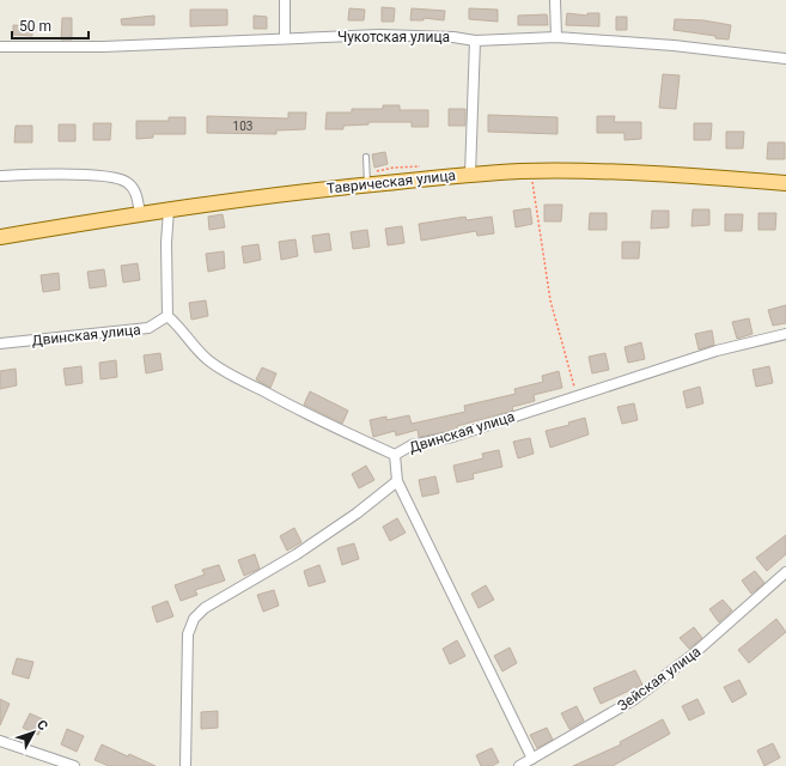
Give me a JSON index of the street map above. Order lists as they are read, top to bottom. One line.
{"streets":{"main road":["Таврическая улица"],"street":["Чукотская улица","Двинская улица","Зейская улица"]},"house_numbers":["103"],"scale_bar":"50 m","north":"top right"}
